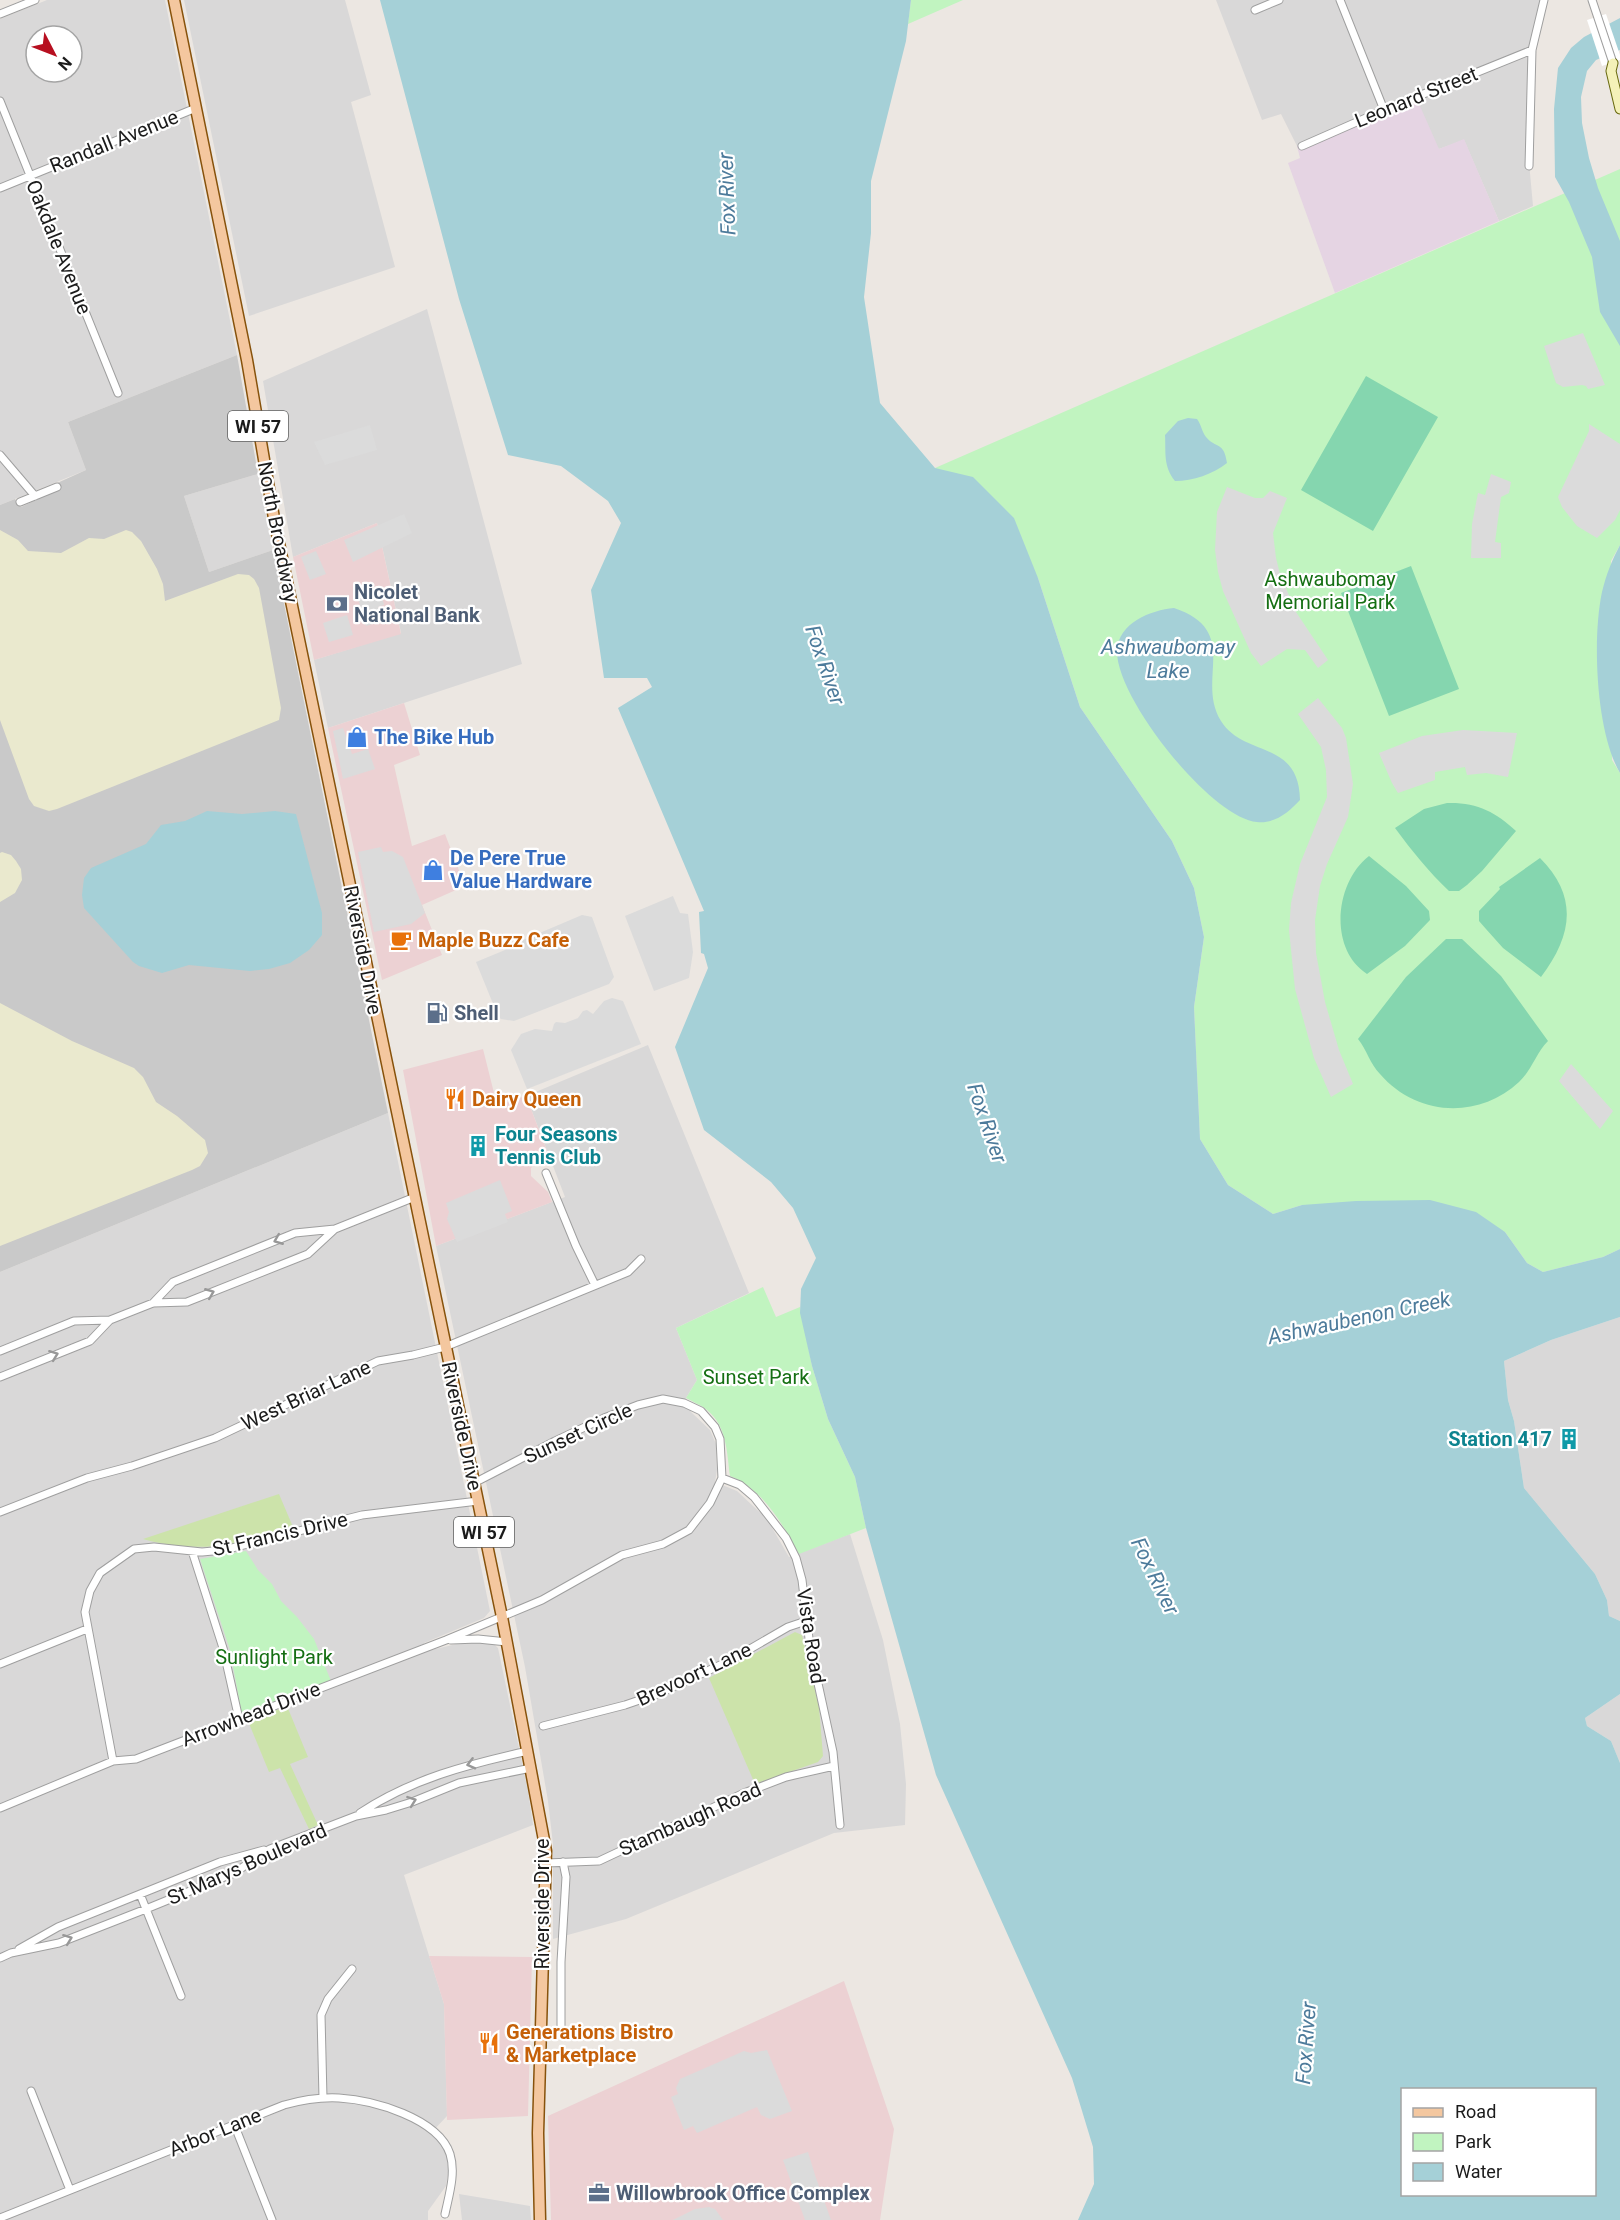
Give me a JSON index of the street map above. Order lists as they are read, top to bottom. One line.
{"streets":{"main road":["WI 57","North Broadway","Riverside Drive"],"street":["Leonard Street","Randall Avenue","Oakdale Avenue","West Briar Lane","Sunset Circle","St Francis Drive","Vista Road","Brevoort Lane","Arrowhead Drive","Stambaugh Road","St Marys Boulevard","Arbor Lane"]},"crossings":[["Randall Avenue","Oakdale Avenue"],["Randall Avenue","North Broadway"],["North Broadway","Riverside Drive"],["Riverside Drive","West Briar Lane"],["Riverside Drive","Sunset Circle"],["Riverside Drive","St Francis Drive"],["Riverside Drive","Arrowhead Drive"],["Riverside Drive","Stambaugh Road"],["Riverside Drive","St Marys Boulevard"],["Sunset Circle","Vista Road"],["Sunset Circle","Arrowhead Drive"],["St Francis Drive","Arrowhead Drive"],["Vista Road","Brevoort Lane"],["Vista Road","Stambaugh Road"]],"water":["Fox River","Ashwaubomay Lake","Ashwaubenon Creek"],"parks":["Ashwaubomay Memorial Park","Sunset Park","Sunlight Park"],"places":{"bank":["Nicolet National Bank"],"shop":["The Bike Hub","De Pere True Value Hardware"],"cafe":["Maple Buzz Cafe"],"fuel station":["Shell"],"restaurant":["Dairy Queen","Generations Bistro & Marketplace"],"building":["Four Seasons Tennis Club","Station 417"],"office":["Willowbrook Office Complex"]},"legend":["Road","Park","Water"],"north":"bottom right"}
